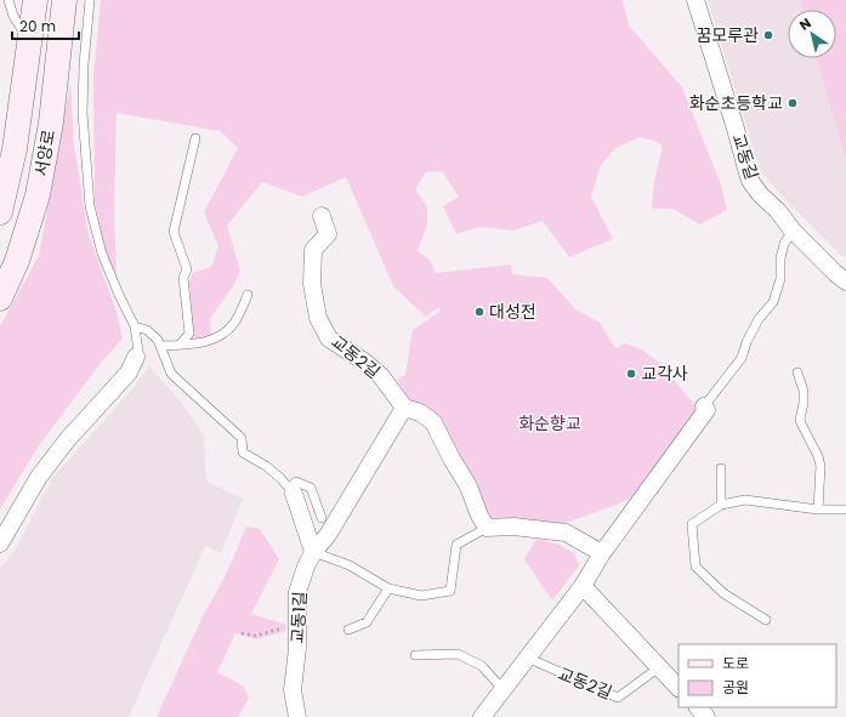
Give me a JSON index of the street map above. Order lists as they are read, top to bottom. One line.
{"streets":{"main road":["서양로"],"street":["교동길","교동2길","교동1길"]},"crossings":[["교동2길","교동1길"]],"parks":["화순향교"],"places":["꿈모루관","화순초등학교","대성전","교각사"],"legend":["도로","공원"],"scale_bar":"20 m","north":"top left"}
